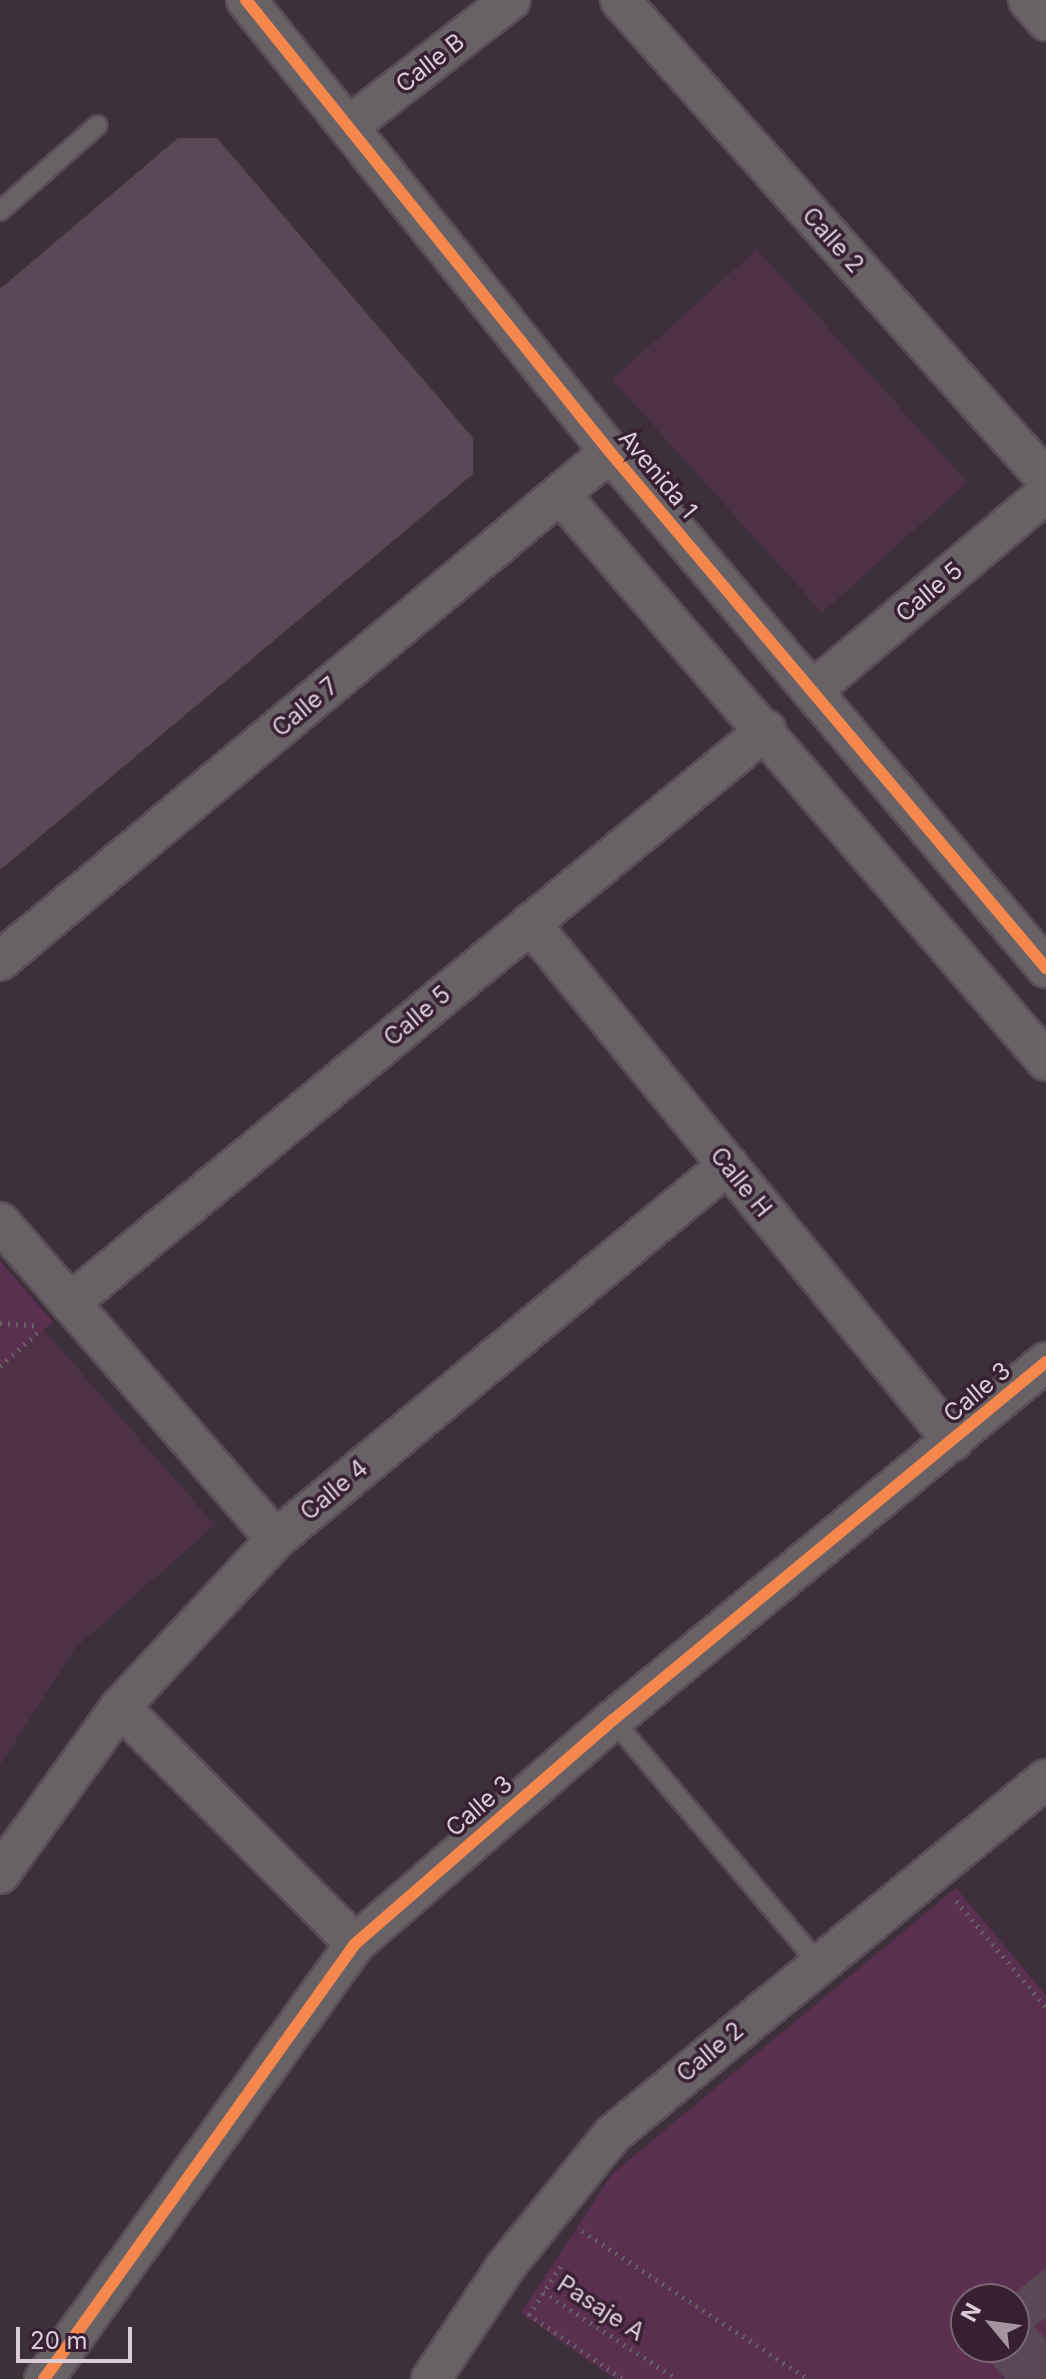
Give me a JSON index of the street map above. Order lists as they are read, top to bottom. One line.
{"streets":{"street":["Calle B","Calle 2","Avenida 1","Calle 5","Calle 7","Calle H","Calle 3","Calle 4"],"path":["Pasaje A"]},"crossings":[["Calle B","Avenida 1"],["Calle 2","Pasaje A"],["Avenida 1","Calle 5"],["Avenida 1","Calle 7"],["Calle 5","Calle H"],["Calle H","Calle 3"],["Calle H","Calle 4"]],"scale_bar":"20 m","north":"top left"}
